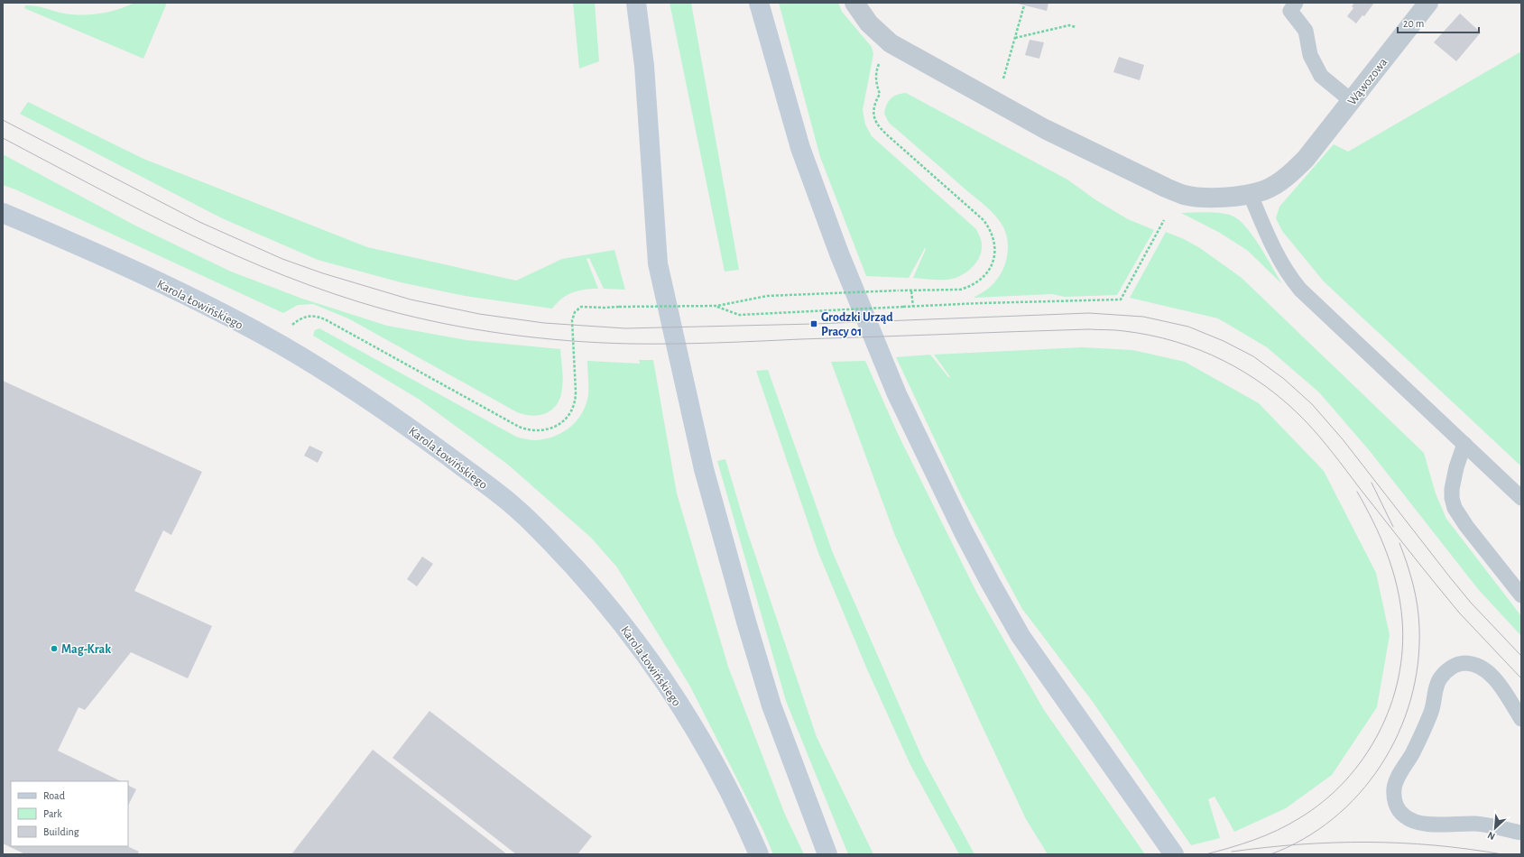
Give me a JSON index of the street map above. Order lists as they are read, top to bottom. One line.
{"streets":{"main road":["Karola Łowińskiego"],"street":["Wąwozowa"]},"places":{"transit":["Grodzki Urząd Pracy 01"],"other":["Mag-Krak"]},"legend":["Road","Park","Building"],"scale_bar":"20 m","north":"bottom left"}
